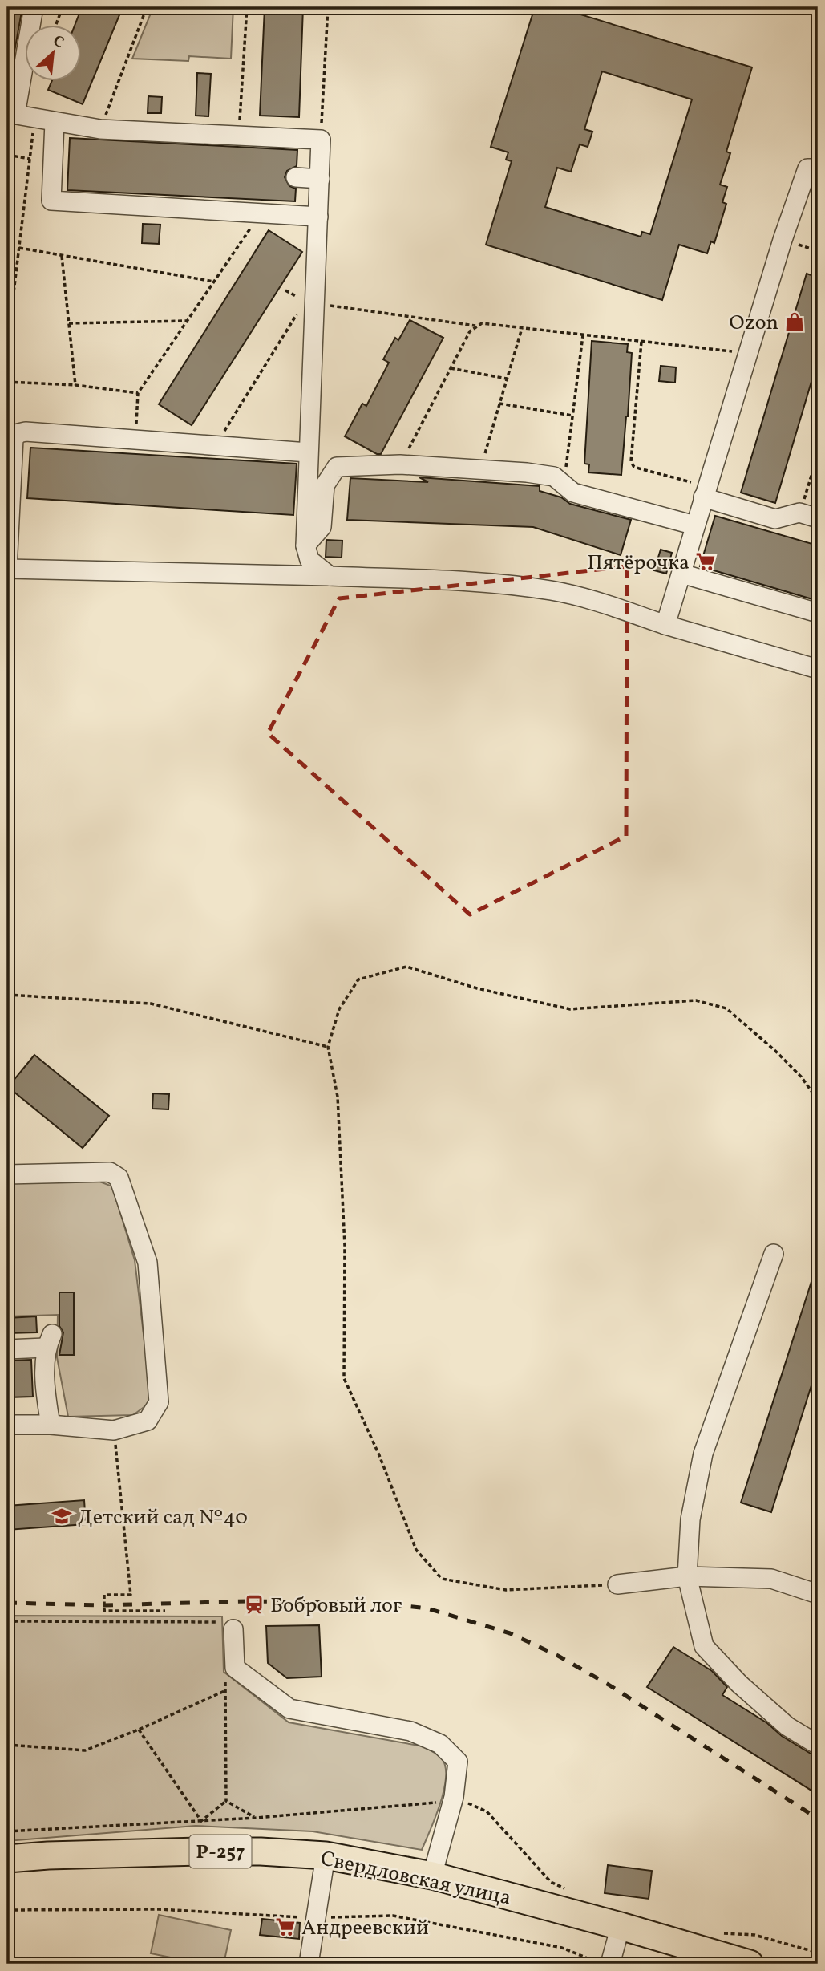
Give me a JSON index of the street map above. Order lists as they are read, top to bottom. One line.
{"streets":{"highway":["Р-257","Свердловская улица"]},"places":{"shop":["Ozon"],"supermarket":["Пятёрочка","Андреевский"],"school or university":["Детский сад №40"],"station":["Бобровый лог"]},"north":"top right"}
